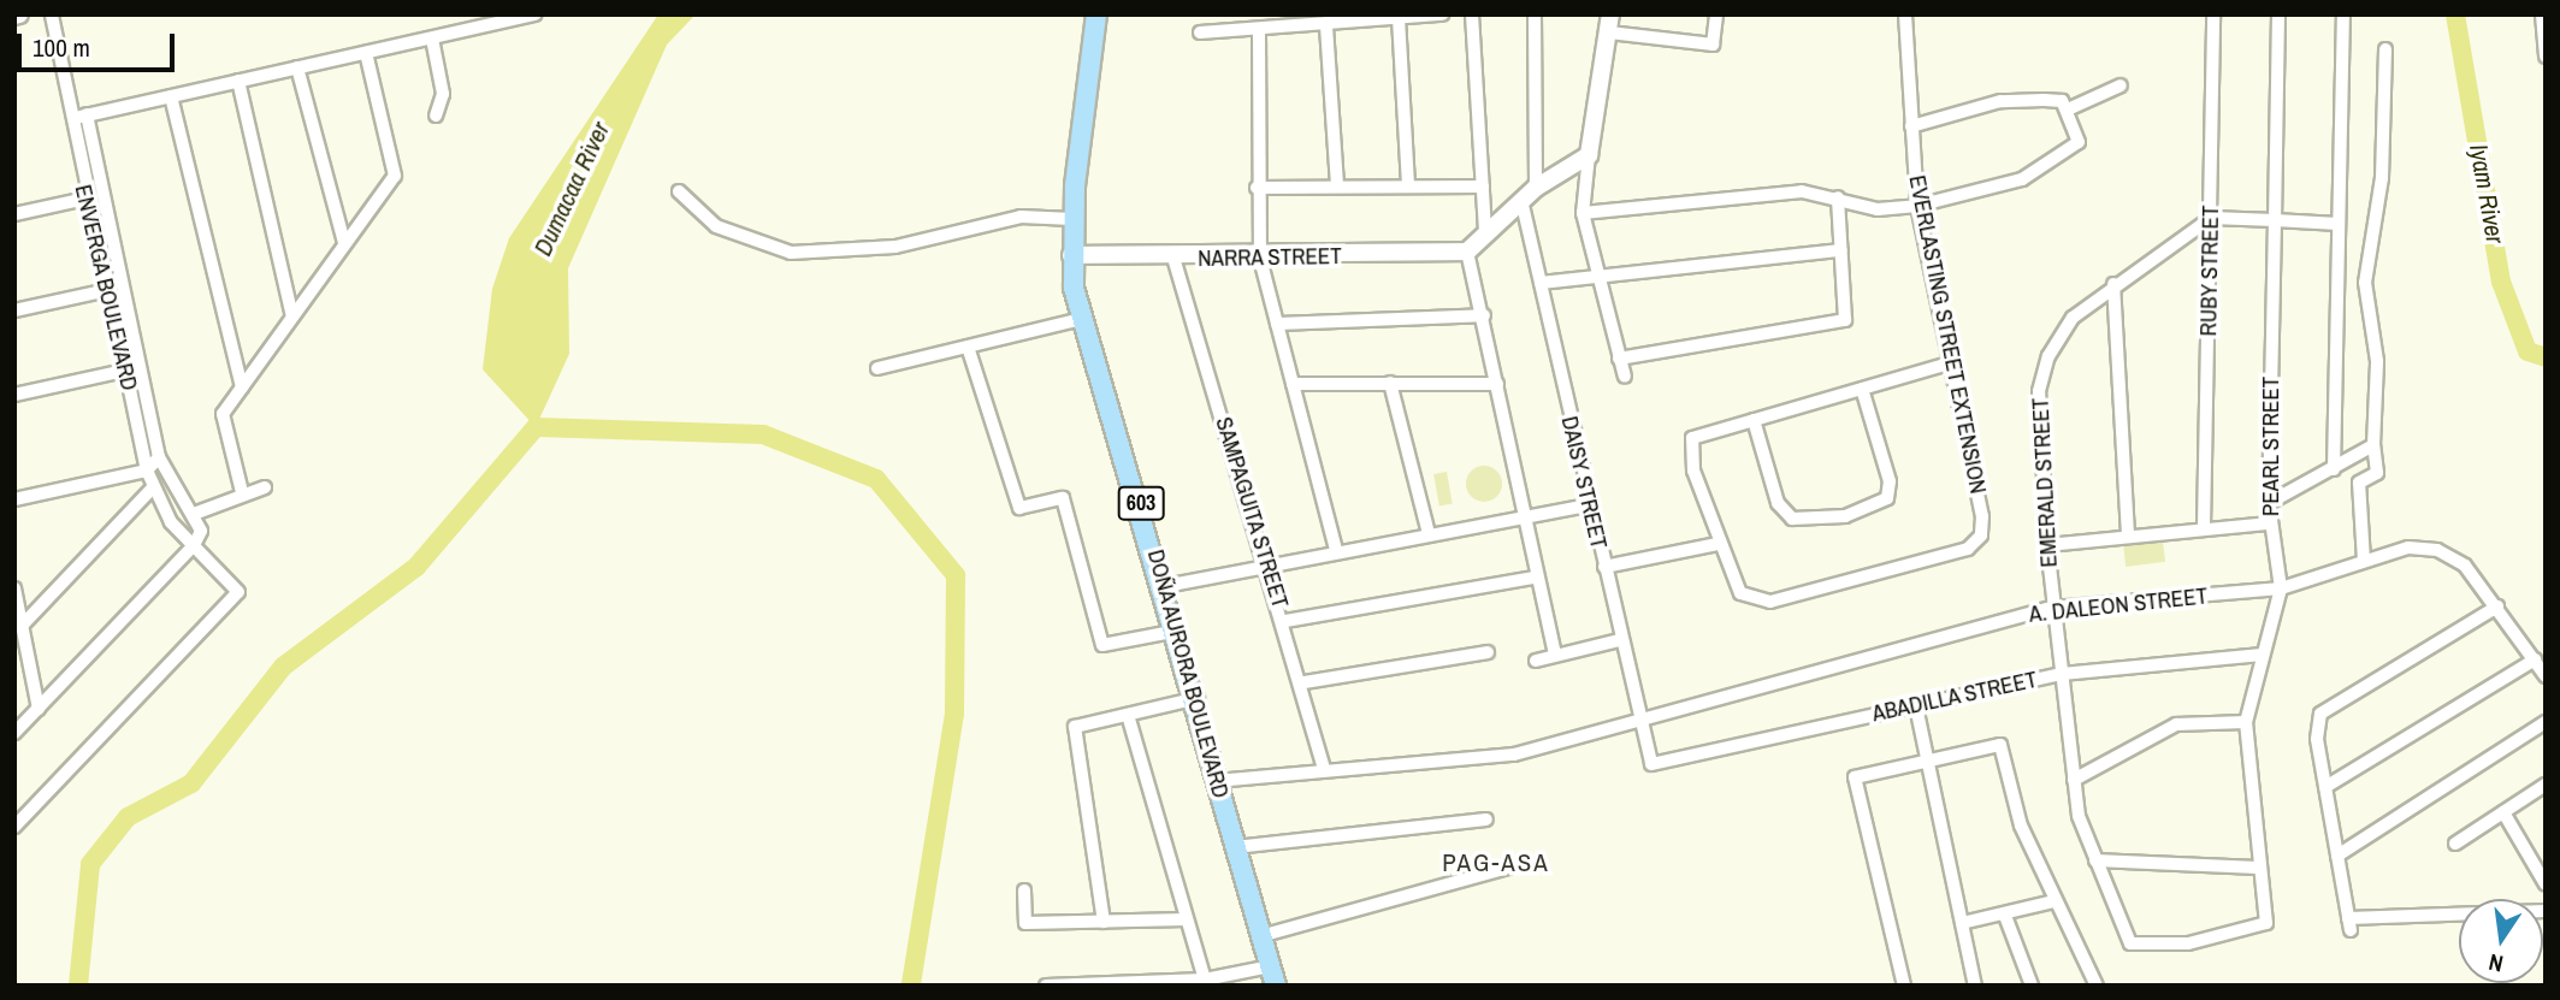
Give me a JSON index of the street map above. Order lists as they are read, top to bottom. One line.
{"streets":{"main road":["603","DOÑA AURORA BOULEVARD"],"street":["NARRA STREET","RUBY STREET","ENVERGA BOULEVARD","EVERLASTING STREET EXTENSION","PEARL STREET","DAISY STREET","EMERALD STREET","SAMPAGUITA STREET","A. DALEON STREET","ABADILLA STREET"]},"crossings":[["NARRA STREET","SAMPAGUITA STREET"],["NARRA STREET","DOÑA AURORA BOULEVARD"],["RUBY STREET","EMERALD STREET"],["PEARL STREET","EMERALD STREET"],["PEARL STREET","A. DALEON STREET"],["PEARL STREET","ABADILLA STREET"],["DAISY STREET","A. DALEON STREET"],["DAISY STREET","ABADILLA STREET"],["EMERALD STREET","A. DALEON STREET"],["EMERALD STREET","ABADILLA STREET"],["SAMPAGUITA STREET","A. DALEON STREET"],["A. DALEON STREET","DOÑA AURORA BOULEVARD"]],"districts":["PAG-ASA"],"water":["Dumacaa River","Iyam River"],"scale_bar":"100 m","north":"bottom"}
